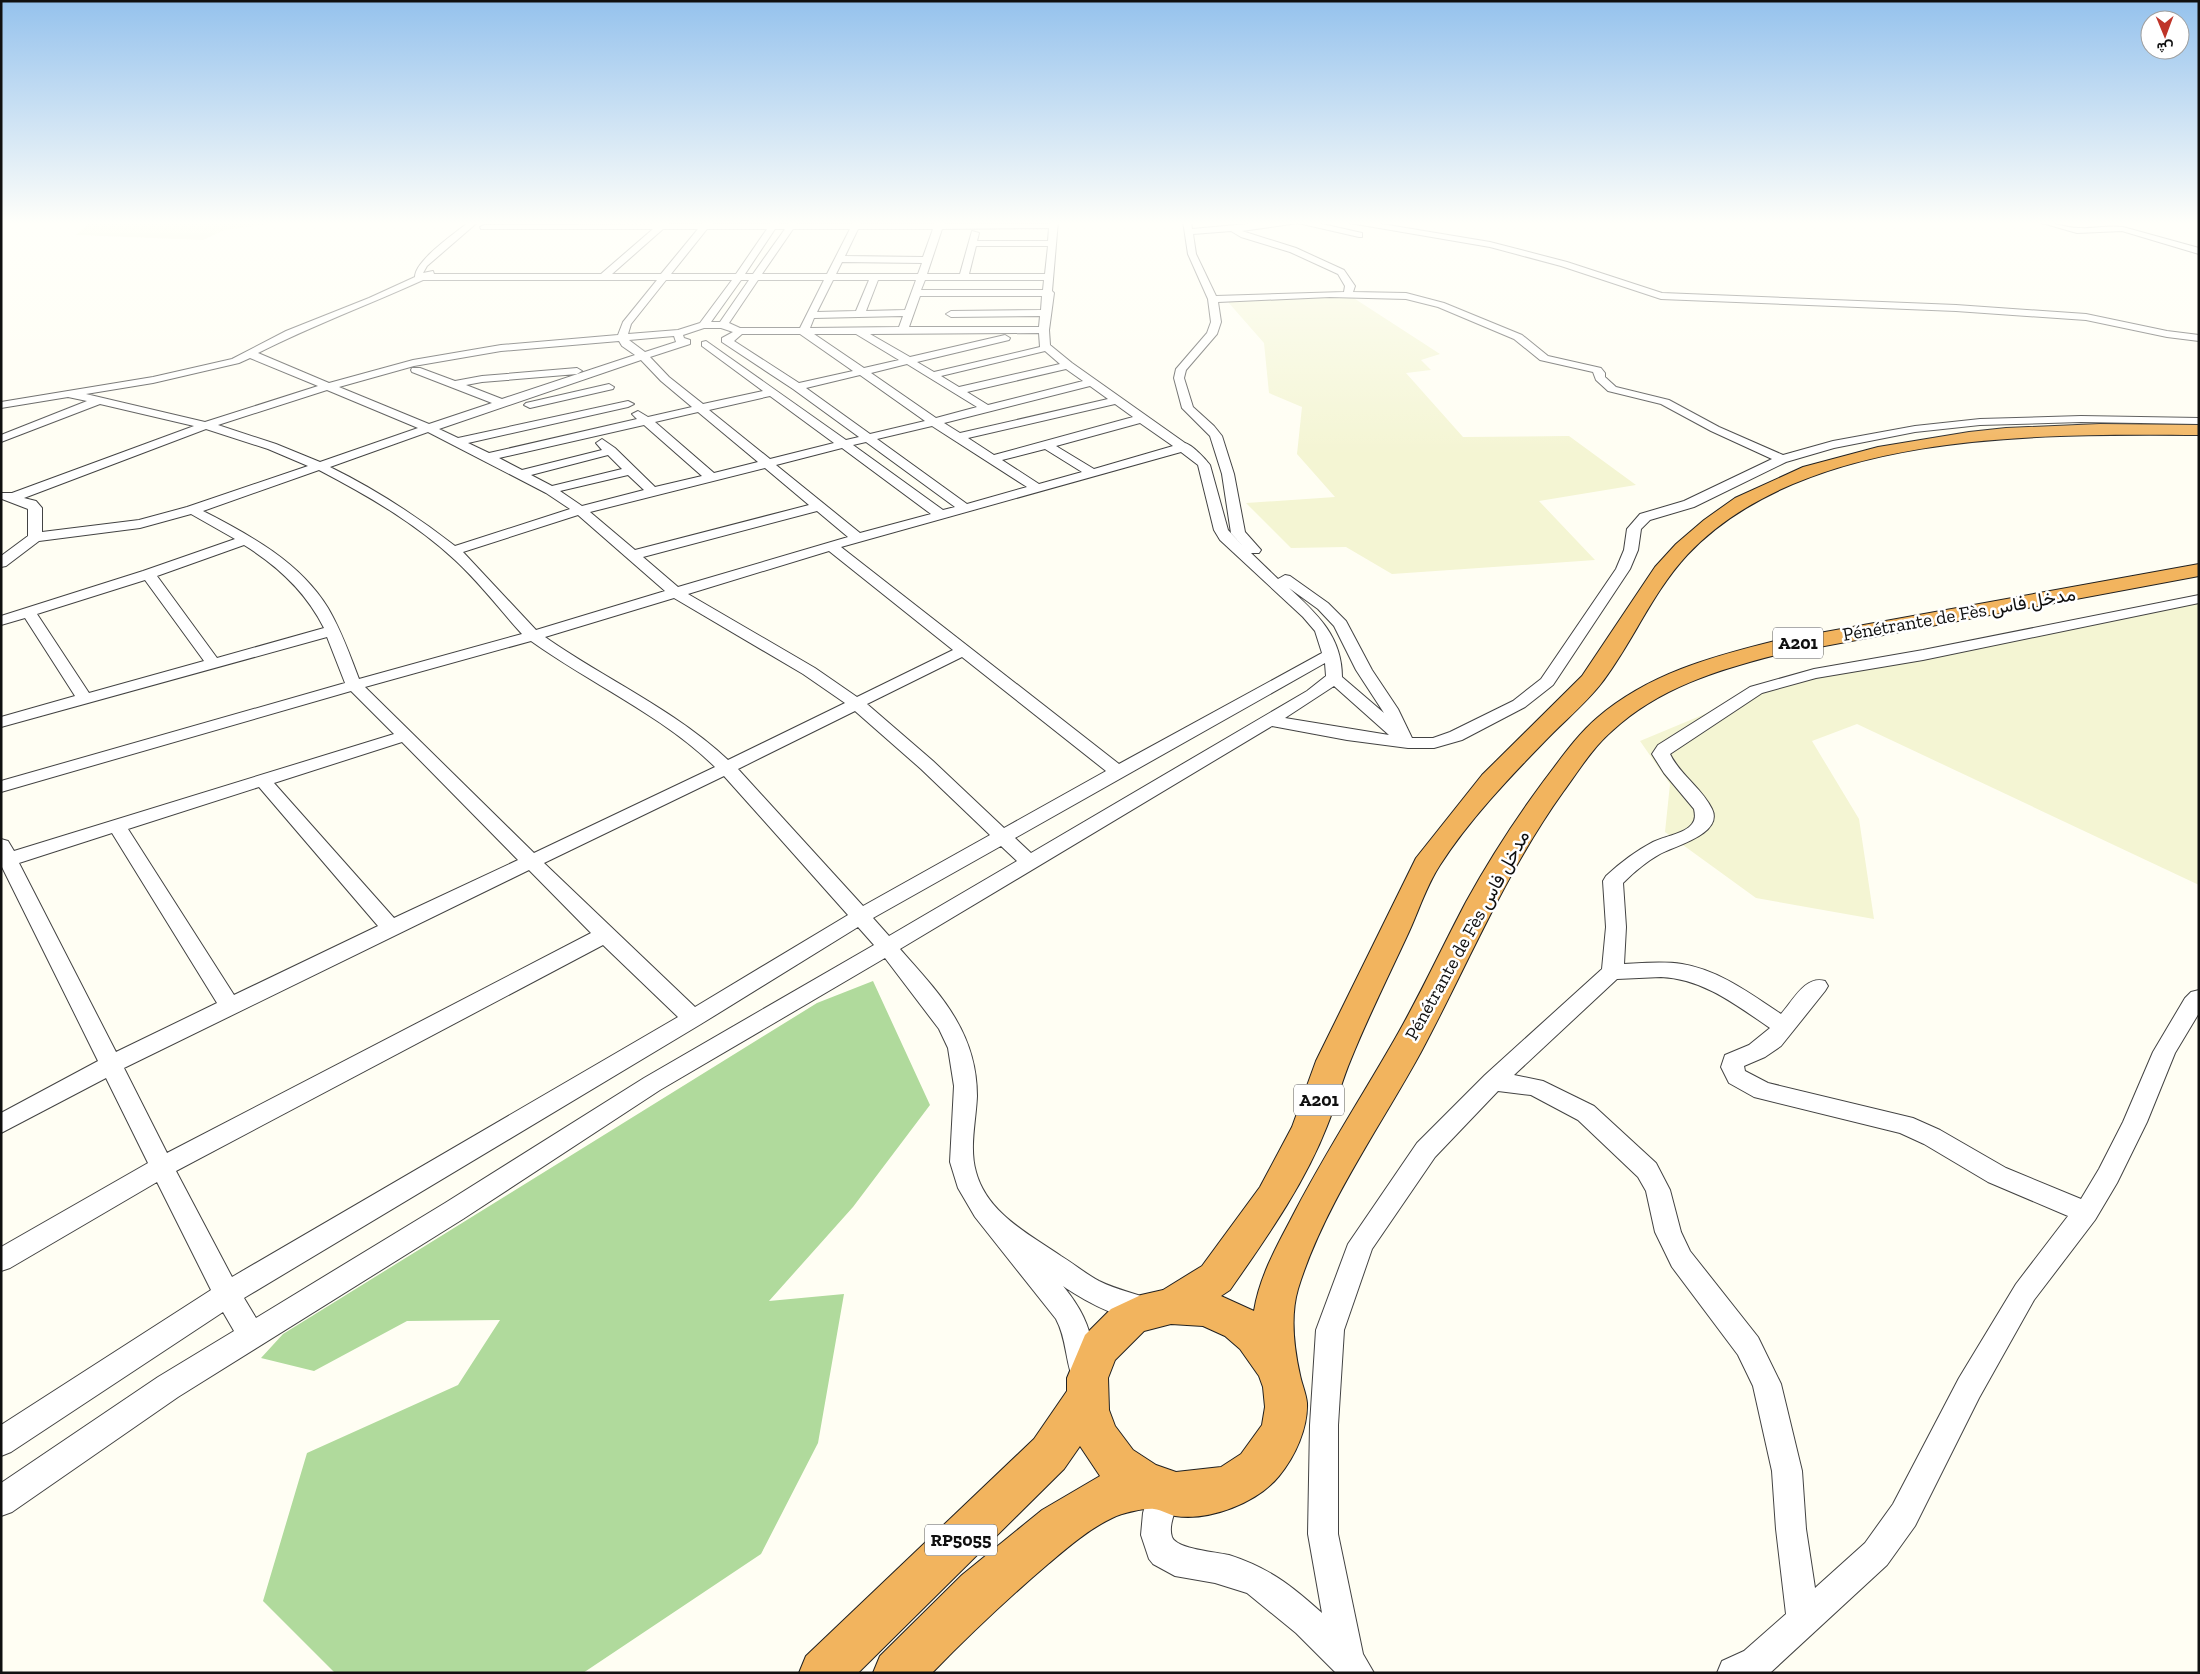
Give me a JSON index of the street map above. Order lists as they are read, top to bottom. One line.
{"streets":{"highway":["Pénétrante de Fès مدخل فاس","A201","RP5055"]},"north":"bottom"}
